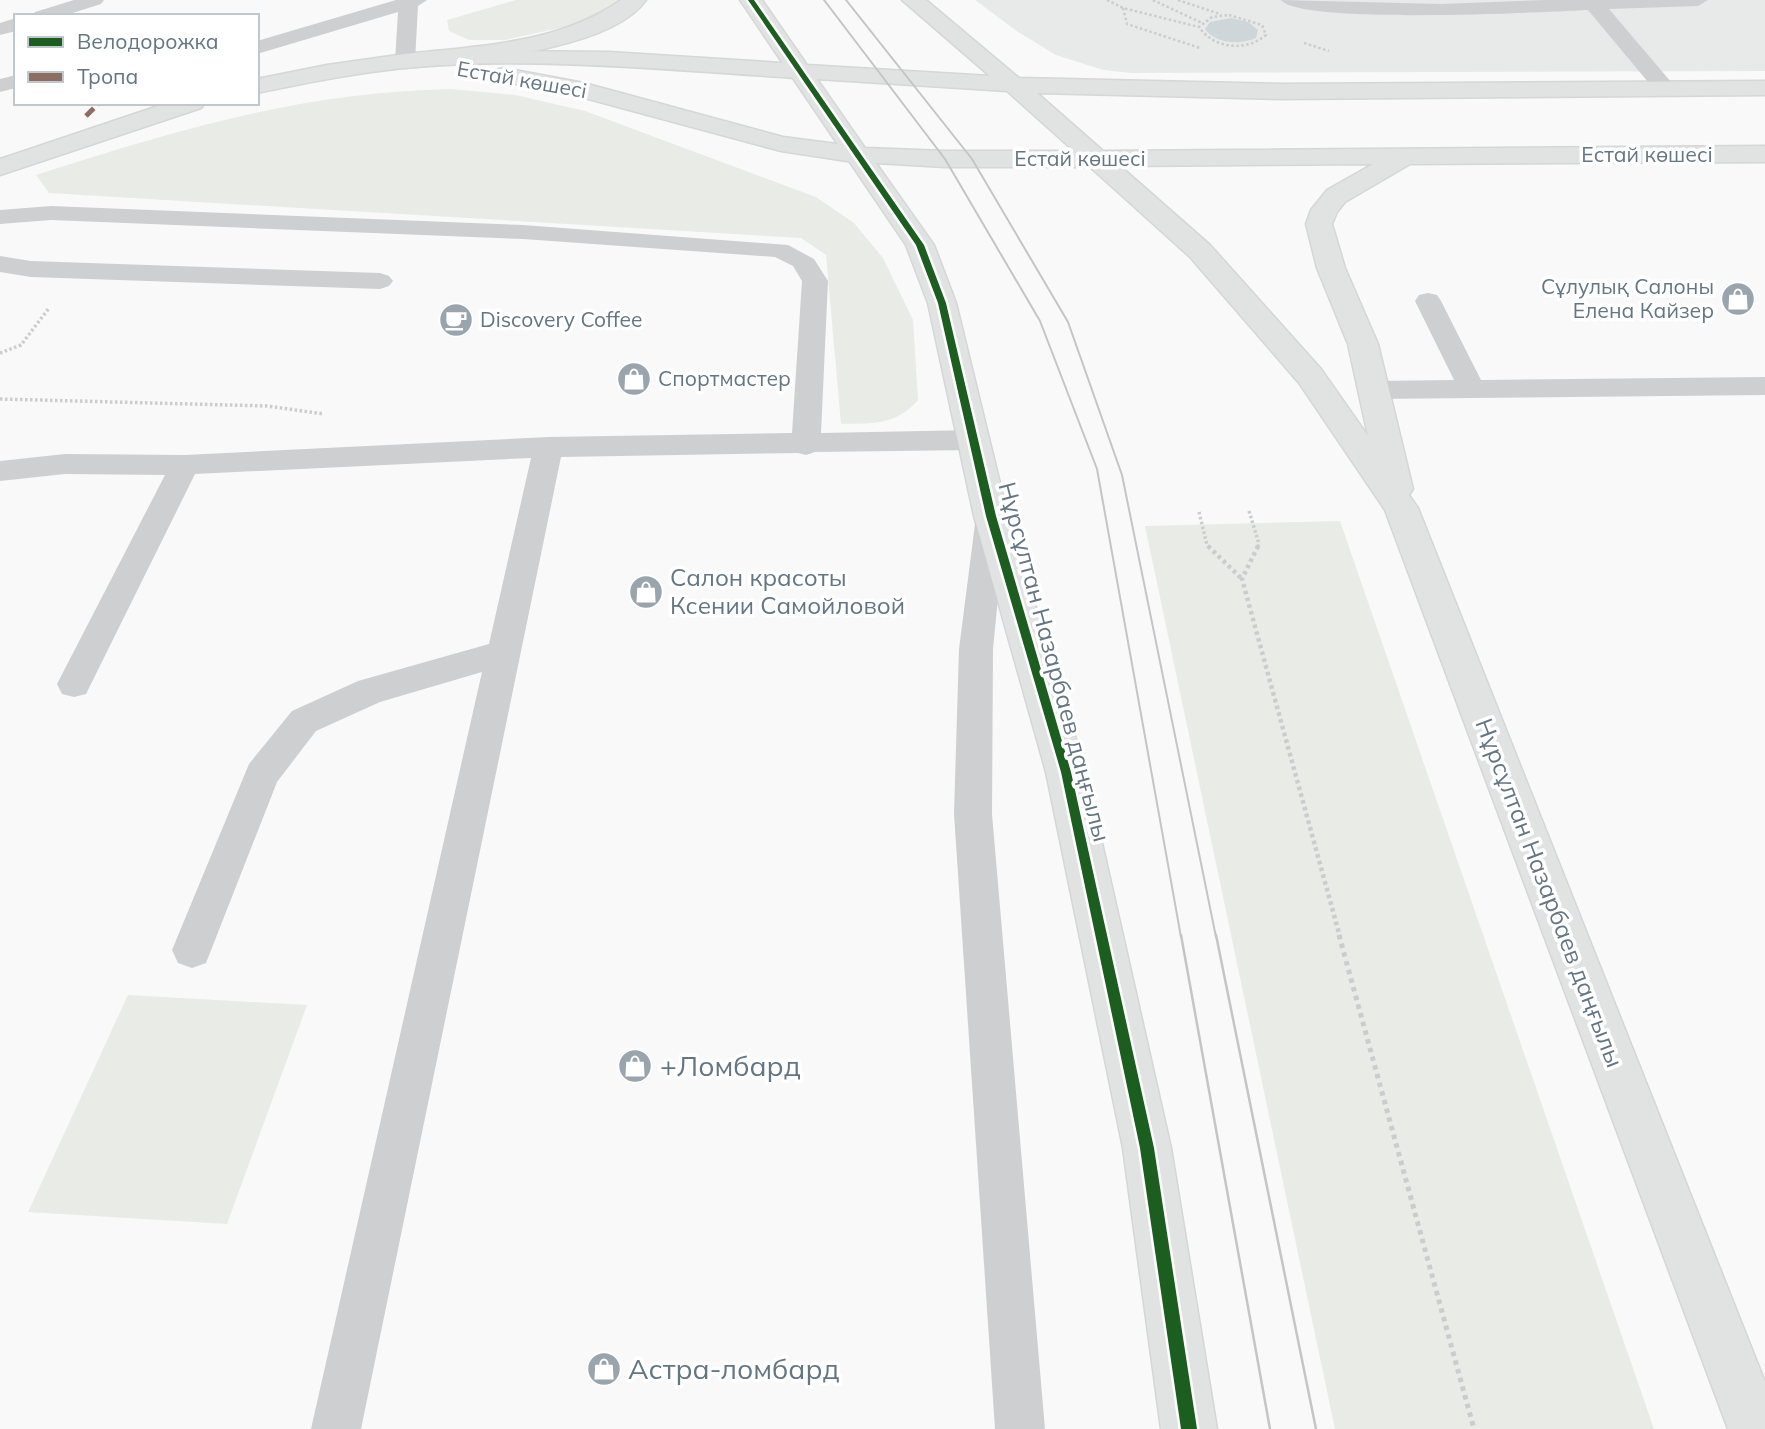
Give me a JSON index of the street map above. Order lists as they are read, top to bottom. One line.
{"streets":{"main road":["Естай көшесі","Нұрсұлтан Назарбаев даңғылы"]},"crossings":[["Естай көшесі","Нұрсұлтан Назарбаев даңғылы"]],"places":{"shop":["Сұлулық Салоны Елена Кайзер","Спортмастер","Салон красоты Ксении Самойловой","+Ломбард","Астра-ломбард"],"cafe":["Discovery Coffee"]},"legend":["Велодорожка","Тропа"]}
